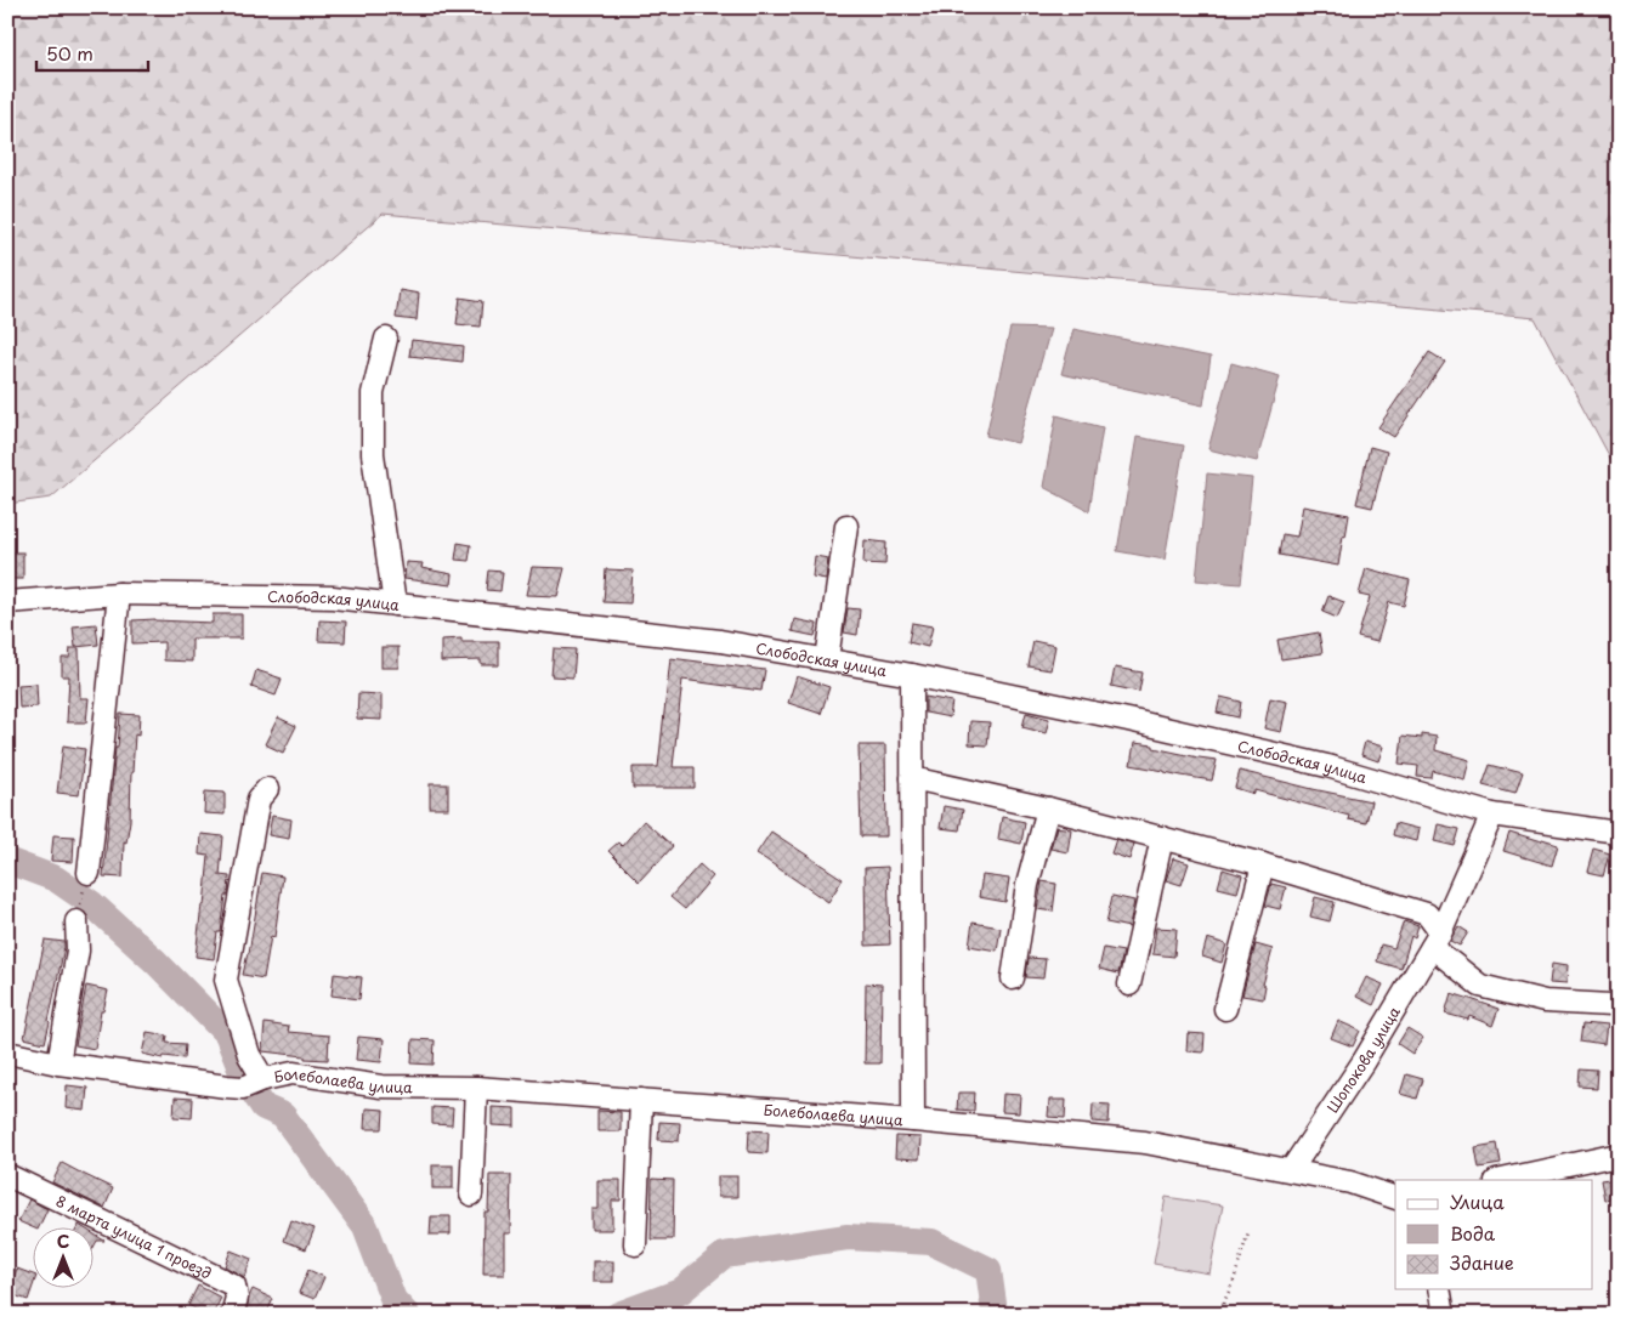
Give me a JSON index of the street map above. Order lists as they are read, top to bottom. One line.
{"streets":{"street":["Слободская улица","Шопокова улица","Болеболаева улица","8 марта улица 1 проезд"]},"crossings":[["Слободская улица","Шопокова улица"],["Шопокова улица","Болеболаева улица"]],"legend":["Улица","Вода","Здание"],"scale_bar":"50 m","north":"top"}
